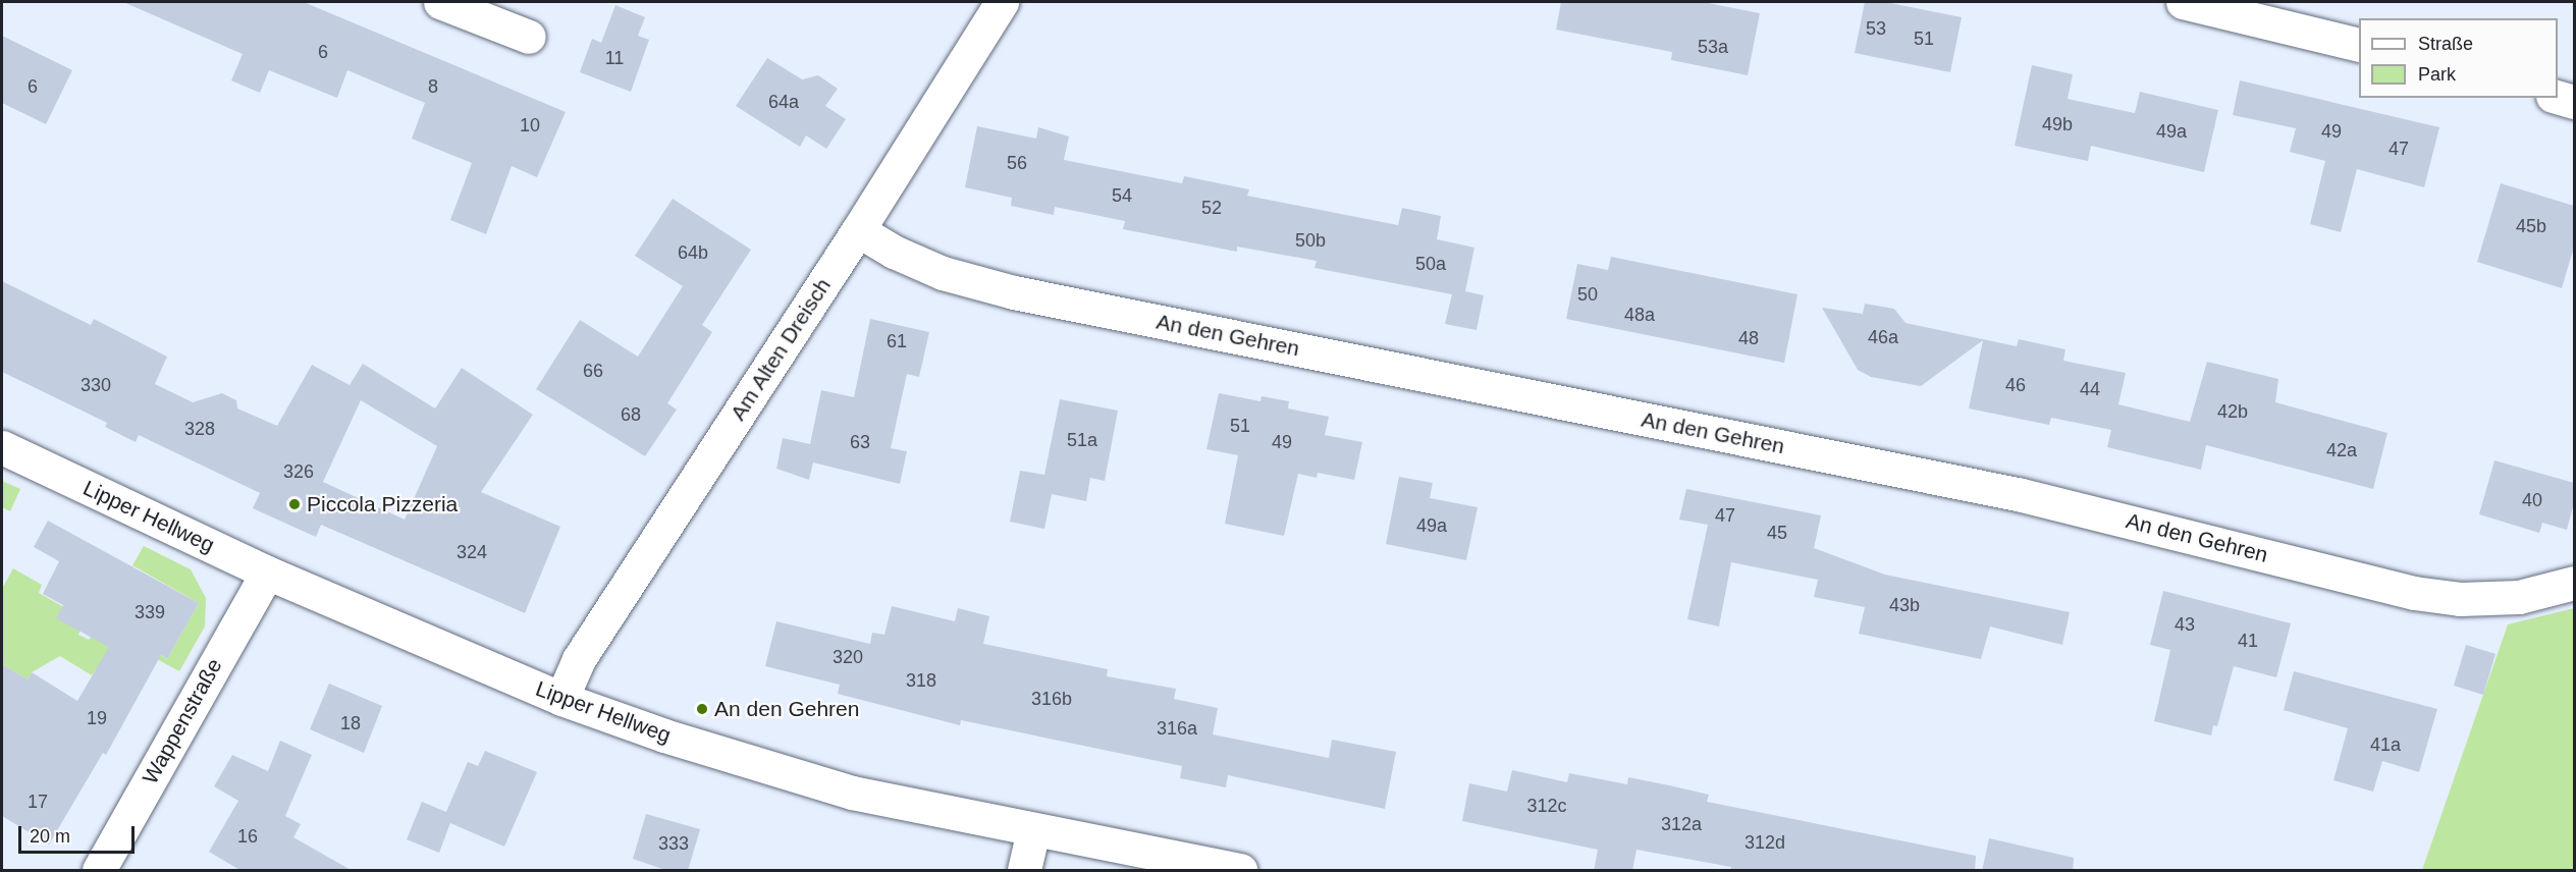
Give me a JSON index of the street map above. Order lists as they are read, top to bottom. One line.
{"streets":{"street":["An den Gehren","Am Alten Dreisch","Lipper Hellweg","Wappenstraße"]},"crossings":[["An den Gehren","Am Alten Dreisch"],["Am Alten Dreisch","Lipper Hellweg"],["Lipper Hellweg","Wappenstraße"]],"places":["Piccola Pizzeria","An den Gehren"],"house_numbers":["53","51","53a","6","11","6","8","64a","49b","10","49a","49","47","56","54","52","45b","50b","64b","50a","50","48a","46a","48","61","66","330","46","44","42b","68","51","328","51a","63","49","42a","326","40","47","49a","45","324","43b","339","43","41","320","318","316b","19","18","316a","41a","17","312c","312a","16","312d","333"],"legend":["Straße","Park"],"scale_bar":"20 m"}
